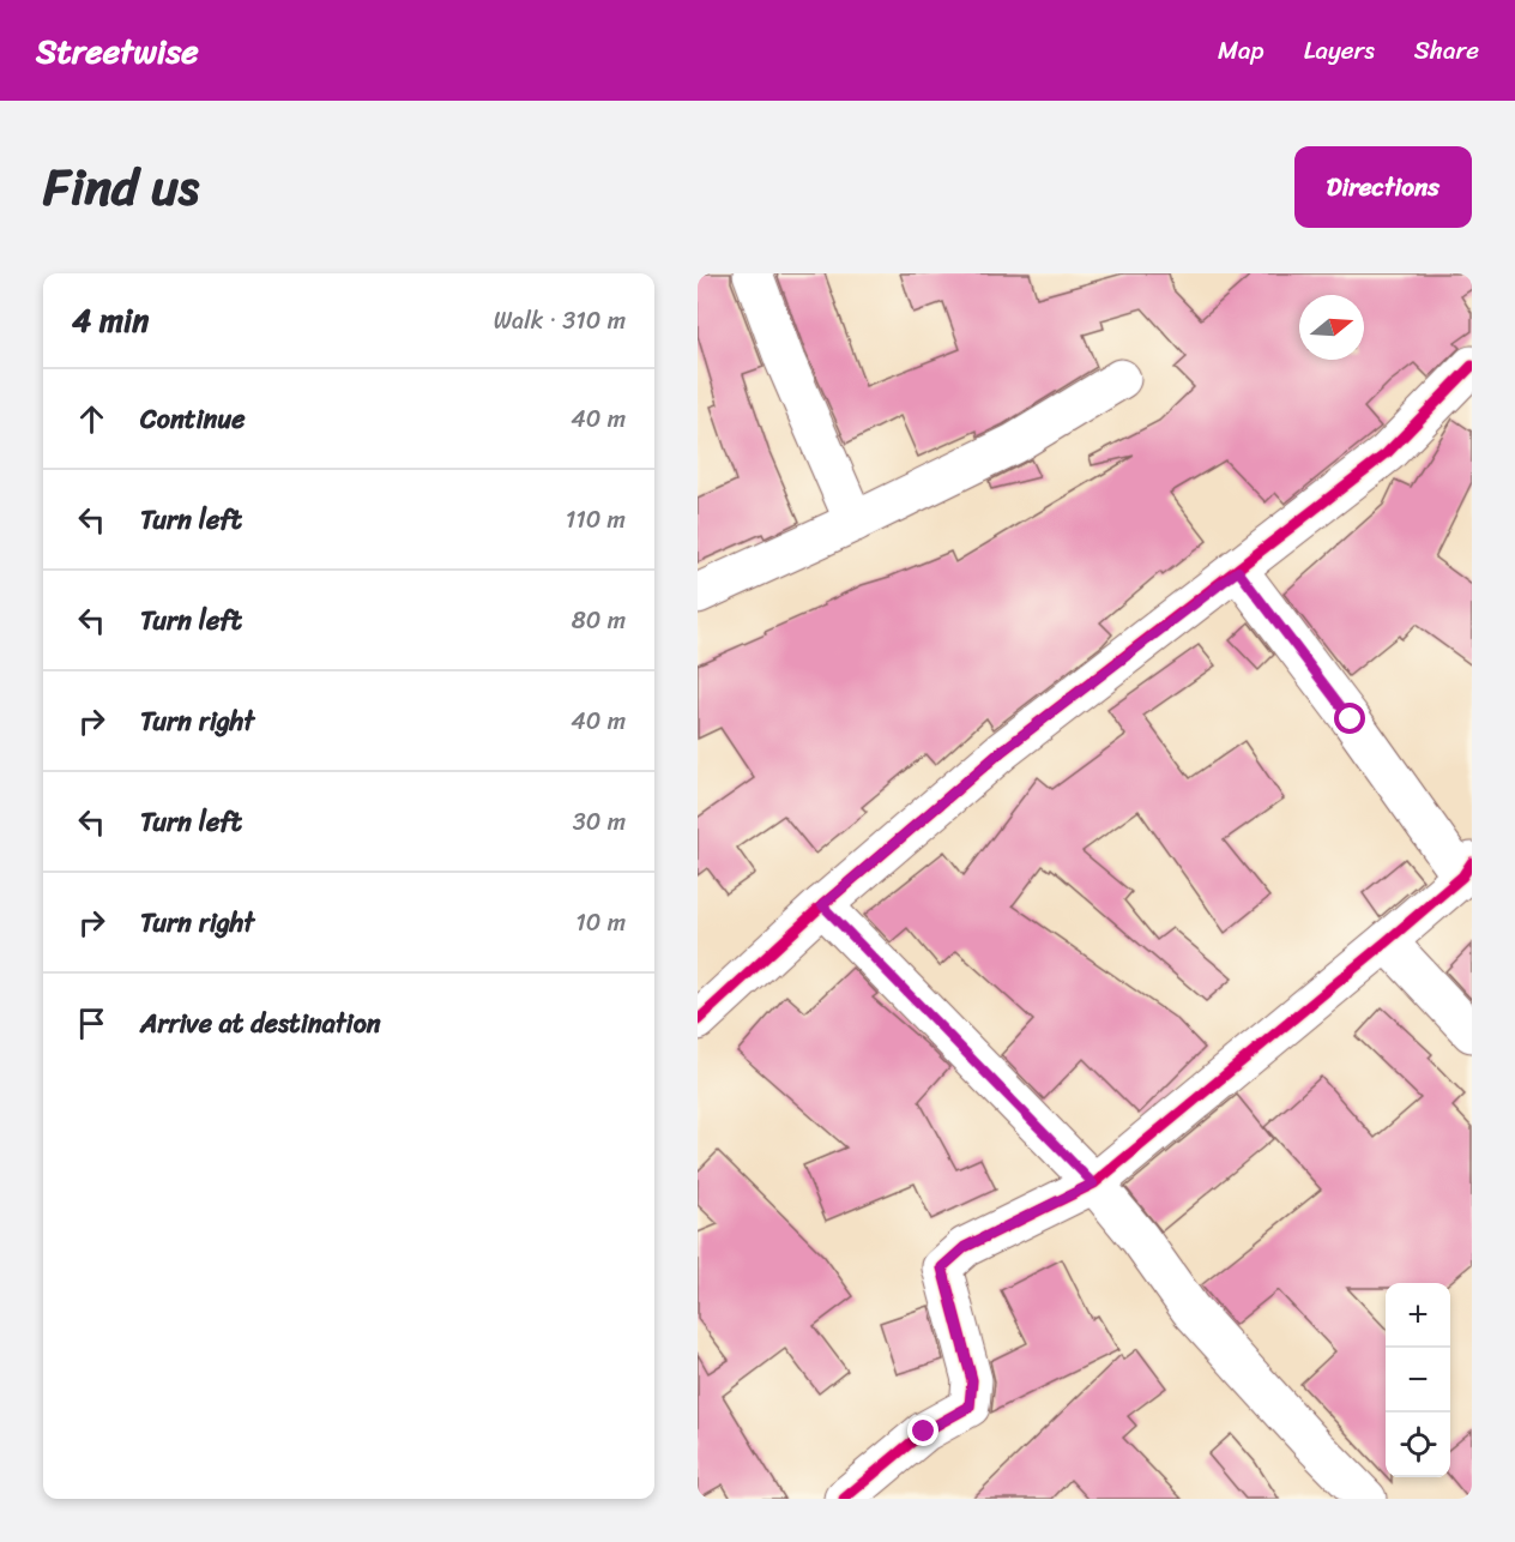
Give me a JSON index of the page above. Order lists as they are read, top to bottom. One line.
{"north":"right","page":{"header":"Streetwise","nav":["Map","Layers","Share"],"title":"Find us","buttons":"Directions","heading":["4 min","Walk · 310 m"],"list":[["Continue","40 m"],["Turn left","110 m"],["Turn left","80 m"],["Turn right","40 m"],["Turn left","30 m"],["Turn right","10 m"],"Arrive at destination"],"map_buttons":["+","−"]}}
